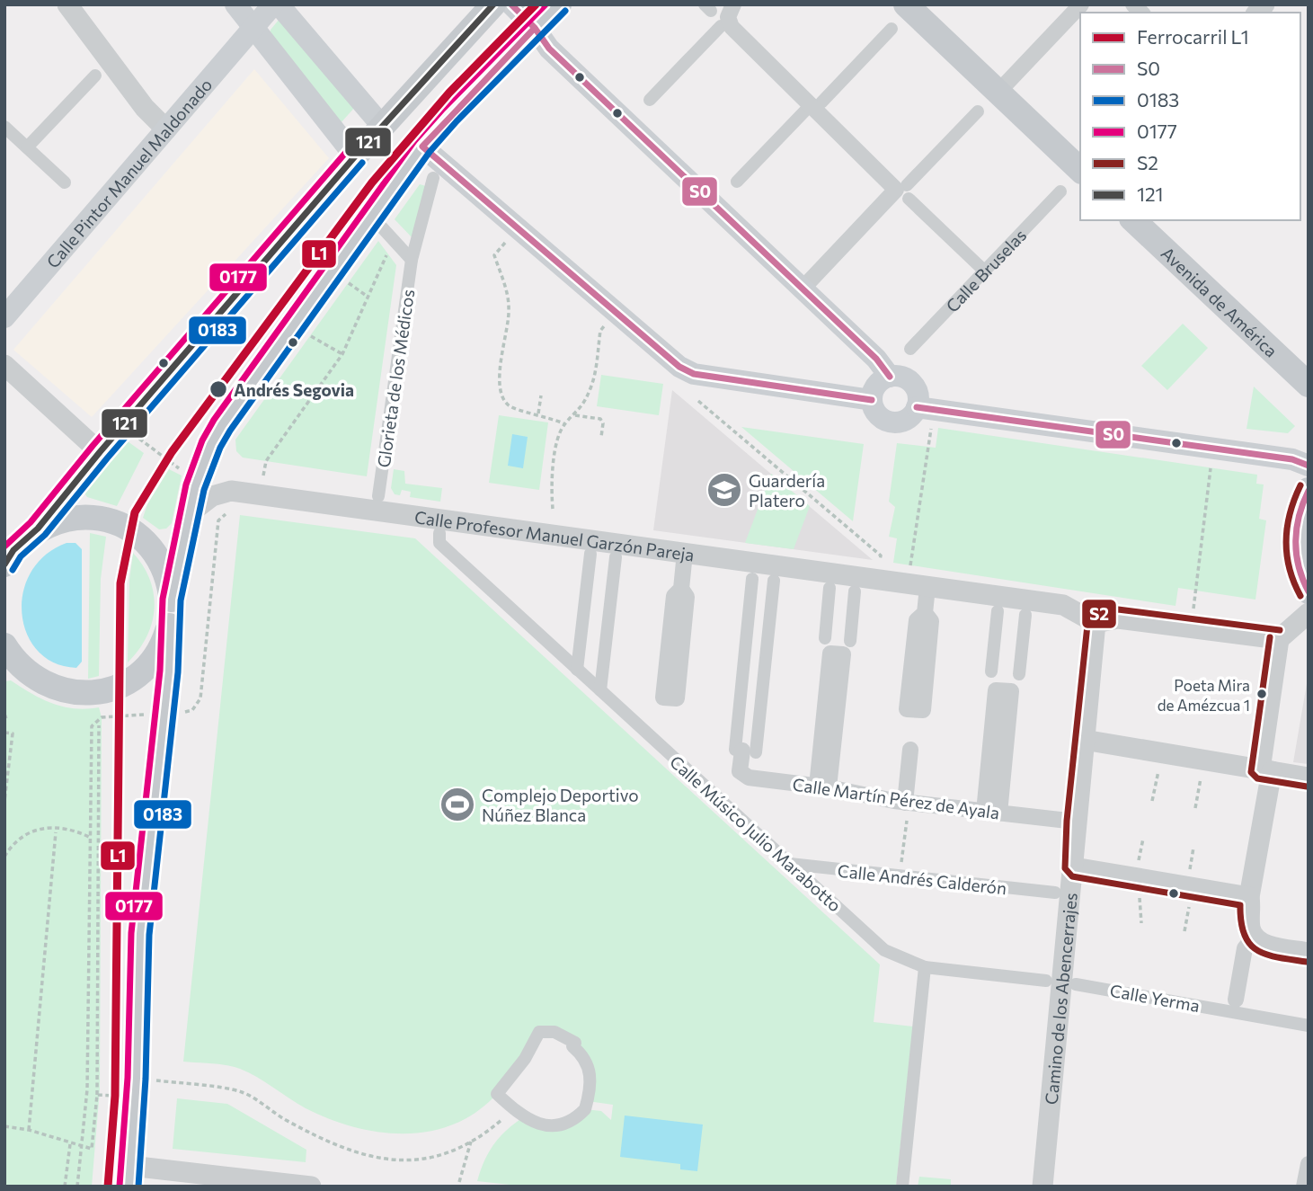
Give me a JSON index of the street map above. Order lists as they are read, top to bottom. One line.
{"streets":{"main road":["Calle Pintor Manuel Maldonado","Avenida de América"],"street":["Calle Bruselas","Glorieta de los Médicos","Calle Profesor Manuel Garzón Pareja","Calle Martín Pérez de Ayala","Calle Músico Julio Marabotto","Calle Andrés Calderón","Calle Yerma","Camino de los Abencerrajes"]},"crossings":[["Calle Profesor Manuel Garzón Pareja","Calle Músico Julio Marabotto"],["Calle Profesor Manuel Garzón Pareja","Camino de los Abencerrajes"],["Calle Martín Pérez de Ayala","Camino de los Abencerrajes"],["Calle Músico Julio Marabotto","Calle Andrés Calderón"]],"places":{"other":["Andrés Segovia","Poeta Mira de Amézcua 1"],"school or university":["Guardería Platero"],"sports":["Complejo Deportivo Núñez Blanca"]},"lines":["rail line L1","transit line S0","transit line 0177","transit line 121","transit line 0183","transit line S2"],"legend":["Ferrocarril L1","S0","0183","0177","S2","121"]}
